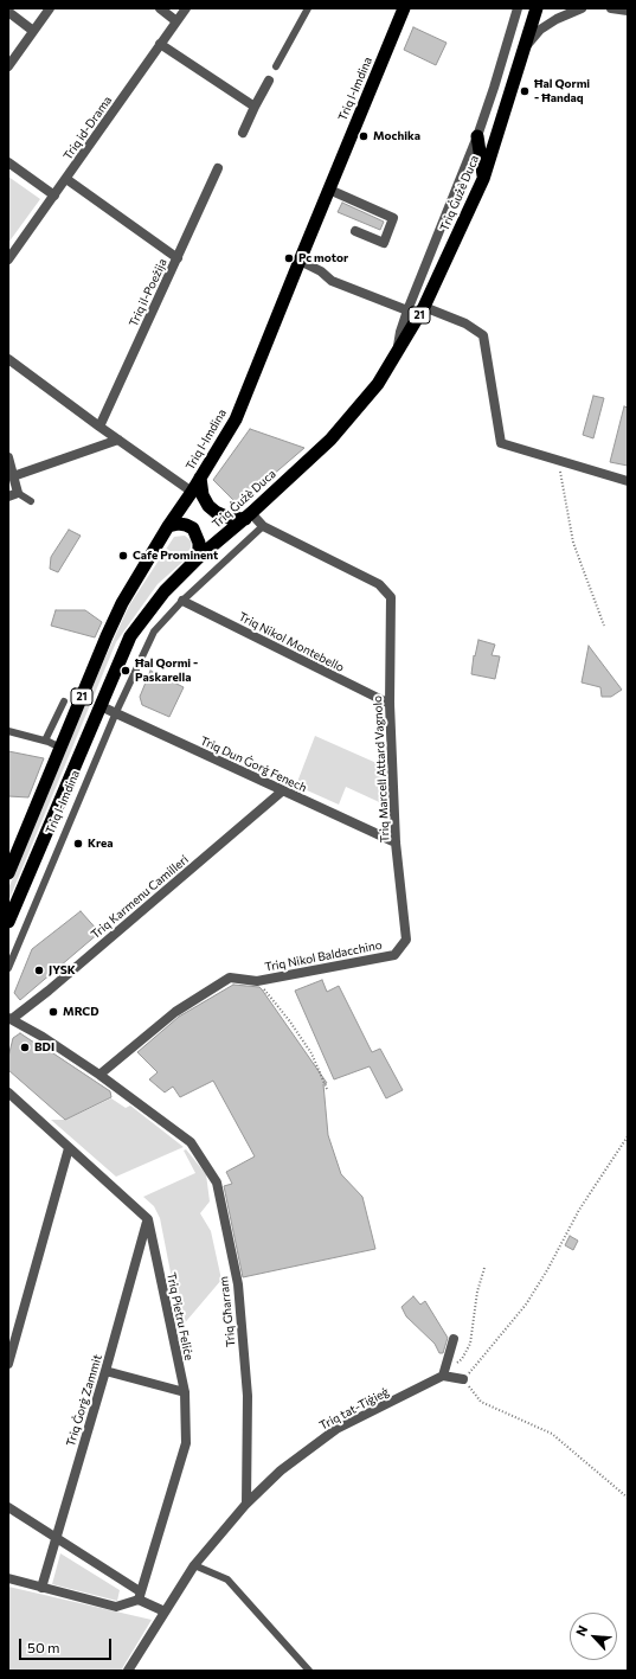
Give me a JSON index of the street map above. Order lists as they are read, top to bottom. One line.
{"streets":{"highway":["Triq l-Imdina","Triq Ġużè Duca","21"],"street":["Triq id-Drama","Triq il-Poeżija","Triq Nikol Montebello","Triq Dun Ġorġ Fenech","Triq Marcell Attard Vagnolo","Triq Karmenu Camilleri","Triq Nikol Baldacchino","Triq Għarram","Triq Pietru Feliċe","Triq Ġorġ Zammit","Triq tat-Tiġieġ"]},"crossings":[["Triq l-Imdina","Triq Ġużè Duca"],["Triq l-Imdina","Triq Nikol Montebello"],["Triq l-Imdina","Triq Dun Ġorġ Fenech"],["Triq l-Imdina","Triq Marcell Attard Vagnolo"],["Triq Nikol Montebello","Triq Marcell Attard Vagnolo"],["Triq Dun Ġorġ Fenech","Triq Marcell Attard Vagnolo"],["Triq Dun Ġorġ Fenech","Triq Karmenu Camilleri"],["Triq Marcell Attard Vagnolo","Triq Nikol Baldacchino"],["Triq Karmenu Camilleri","Triq Għarram"],["Triq Nikol Baldacchino","Triq Għarram"],["Triq Għarram","Triq tat-Tiġieġ"],["Triq Pietru Feliċe","Triq Ġorġ Zammit"]],"places":["Ħal Qormi - Ħandaq","Mochika","Pc motor","Cafe Prominent","Ħal Qormi - Paskarella","Krea","JYSK","MRCD","BDI"],"scale_bar":"50 m","north":"top left"}
